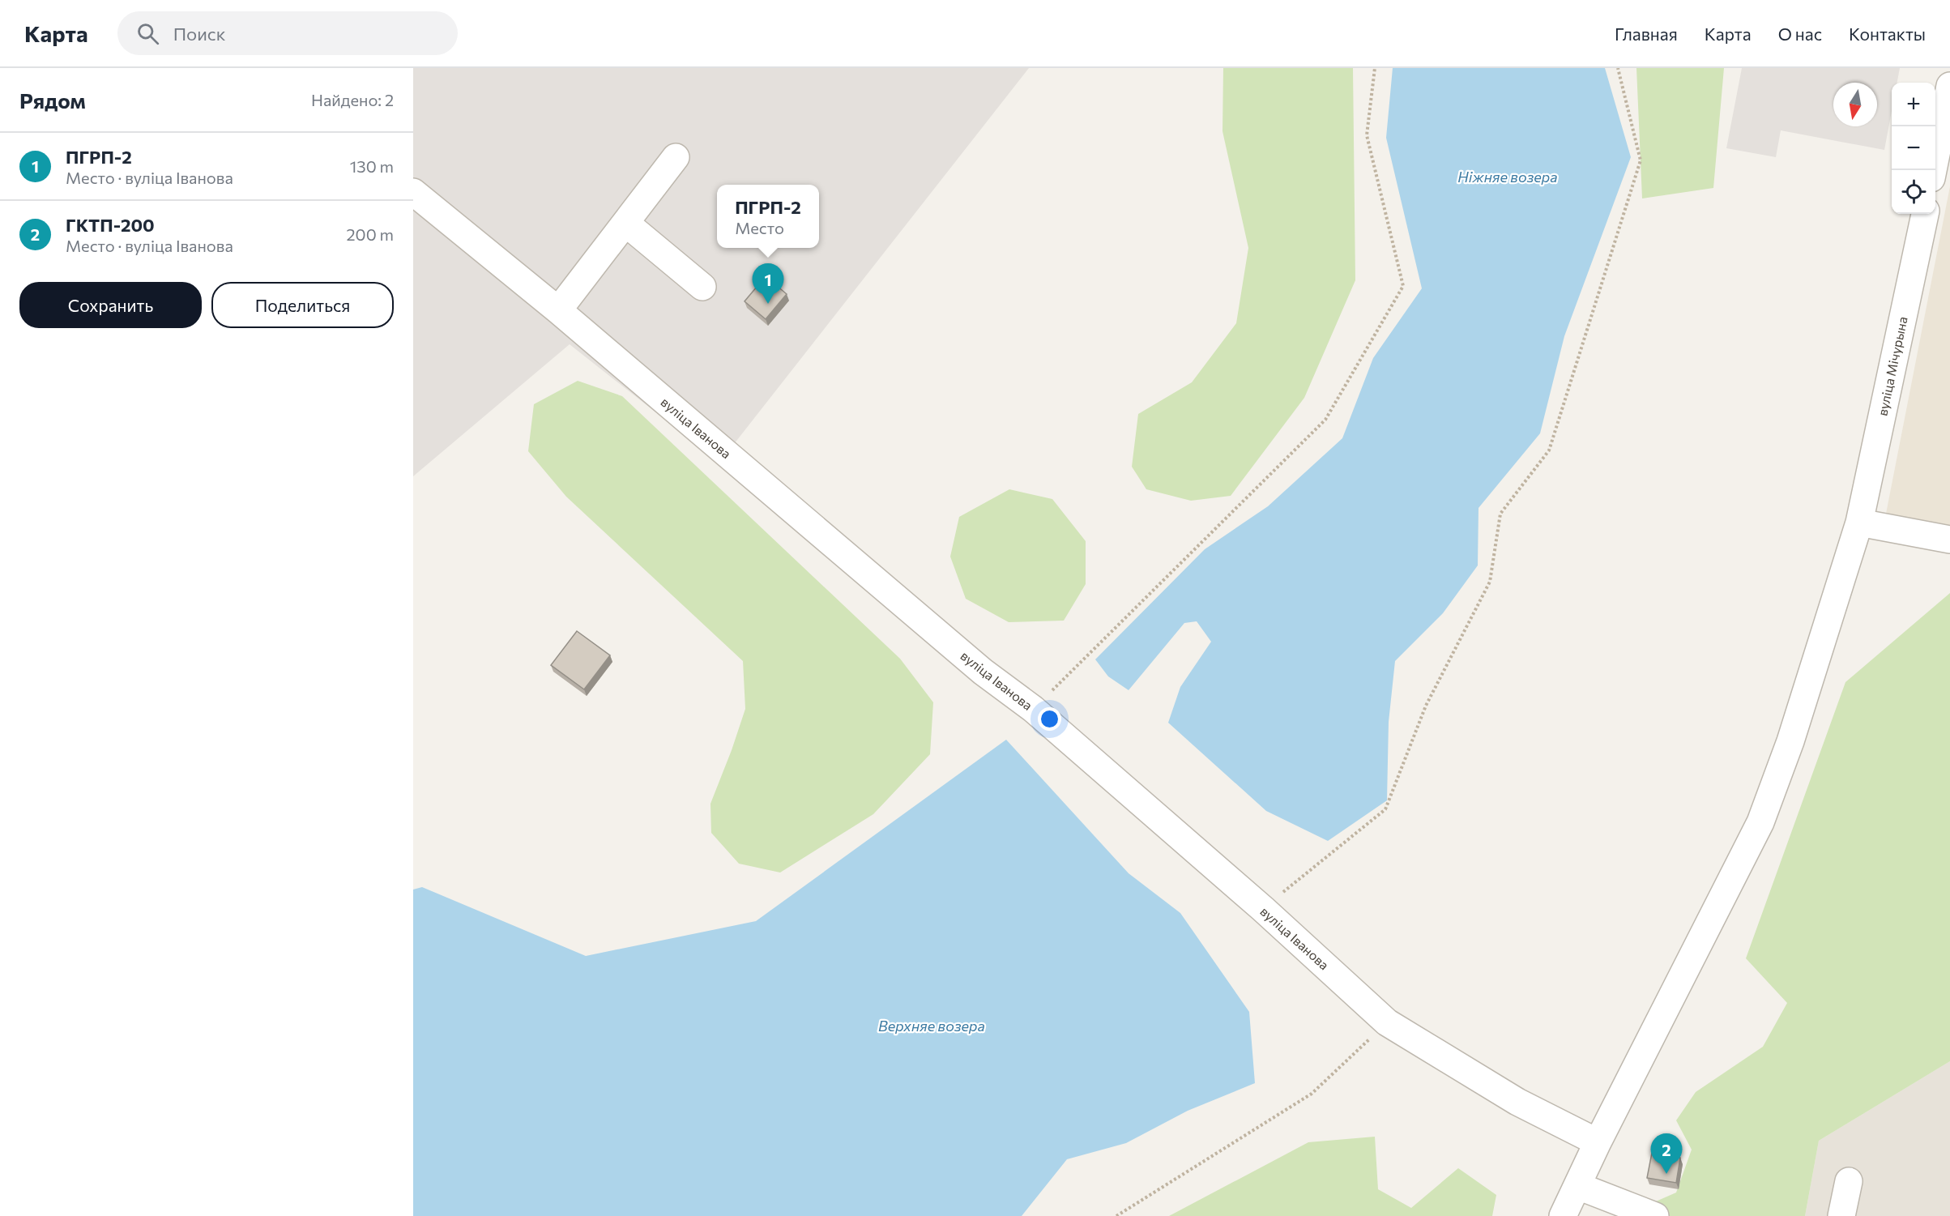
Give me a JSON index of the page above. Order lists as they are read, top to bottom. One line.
{"streets":{"street":["вуліца Мічурына","вуліца Іванова"]},"crossings":[["вуліца Мічурына","вуліца Іванова"]],"water":["Ніжняе возера","Верхняе возера"],"north":"bottom","page":{"header":"Карта","search":"Поиск","nav":["Главная","Карта","О нас","Контакты"],"heading":["Рядом","Найдено: 2"],"map_buttons":["+","−"],"list":[{"mark":"1","name":"ПГРП-2","note":"Место · вуліца Іванова","value":"130 m"},{"mark":"2","name":"ГКТП-200","note":"Место · вуліца Іванова","value":"200 m"}],"popup":["ПГРП-2","Место"],"pins":["1","2"],"buttons":["Сохранить","Поделиться"]}}
